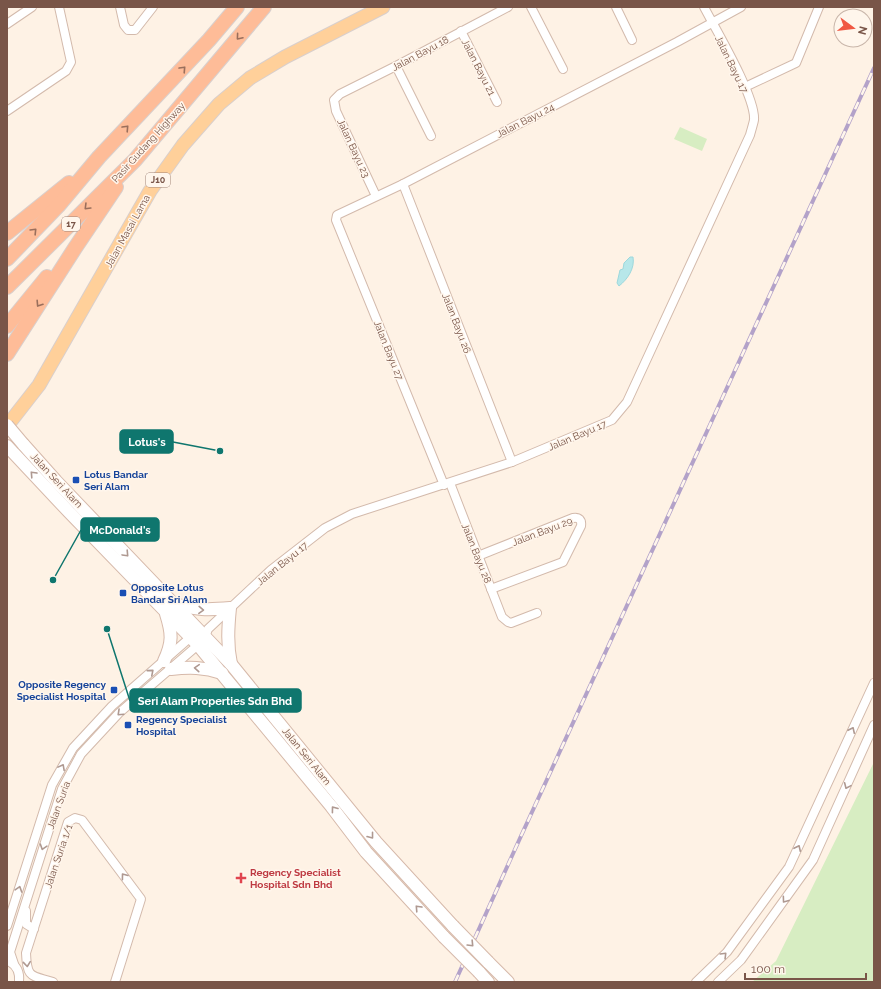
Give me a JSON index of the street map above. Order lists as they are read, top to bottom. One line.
{"streets":{"highway":["Pasir Gudang Highway","17"],"main road":["J10","Jalan Masai Lama","Jalan Seri Alam"],"street":["Jalan Bayu 18","Jalan Bayu 17","Jalan Bayu 21","Jalan Bayu 24","Jalan Bayu 23","Jalan Bayu 26","Jalan Bayu 27","Jalan Bayu 29","Jalan Bayu 28","Jalan Suria","Jalan Suria 1/1"]},"crossings":[["Jalan Bayu 18","Jalan Bayu 21"],["Jalan Bayu 18","Jalan Bayu 23"],["Jalan Bayu 17","Jalan Bayu 24"],["Jalan Bayu 17","Jalan Bayu 26"],["Jalan Bayu 17","Jalan Bayu 27"],["Jalan Bayu 17","Jalan Seri Alam"],["Jalan Bayu 17","Jalan Bayu 28"],["Jalan Bayu 17","Jalan Suria"],["Jalan Bayu 24","Jalan Bayu 23"],["Jalan Bayu 24","Jalan Bayu 26"],["Jalan Bayu 24","Jalan Bayu 27"],["Jalan Masai Lama","Jalan Seri Alam"],["Jalan Bayu 27","Jalan Bayu 28"],["Jalan Seri Alam","Jalan Suria"],["Jalan Bayu 29","Jalan Bayu 28"]],"places":{"other":["Lotus's","McDonald's","Seri Alam Properties Sdn Bhd"],"transit":["Lotus Bandar Seri Alam","Opposite Lotus Bandar Sri Alam","Opposite Regency Specialist Hospital","Regency Specialist Hospital"],"health":["Regency Specialist Hospital Sdn Bhd"]},"scale_bar":"100 m","north":"right"}
